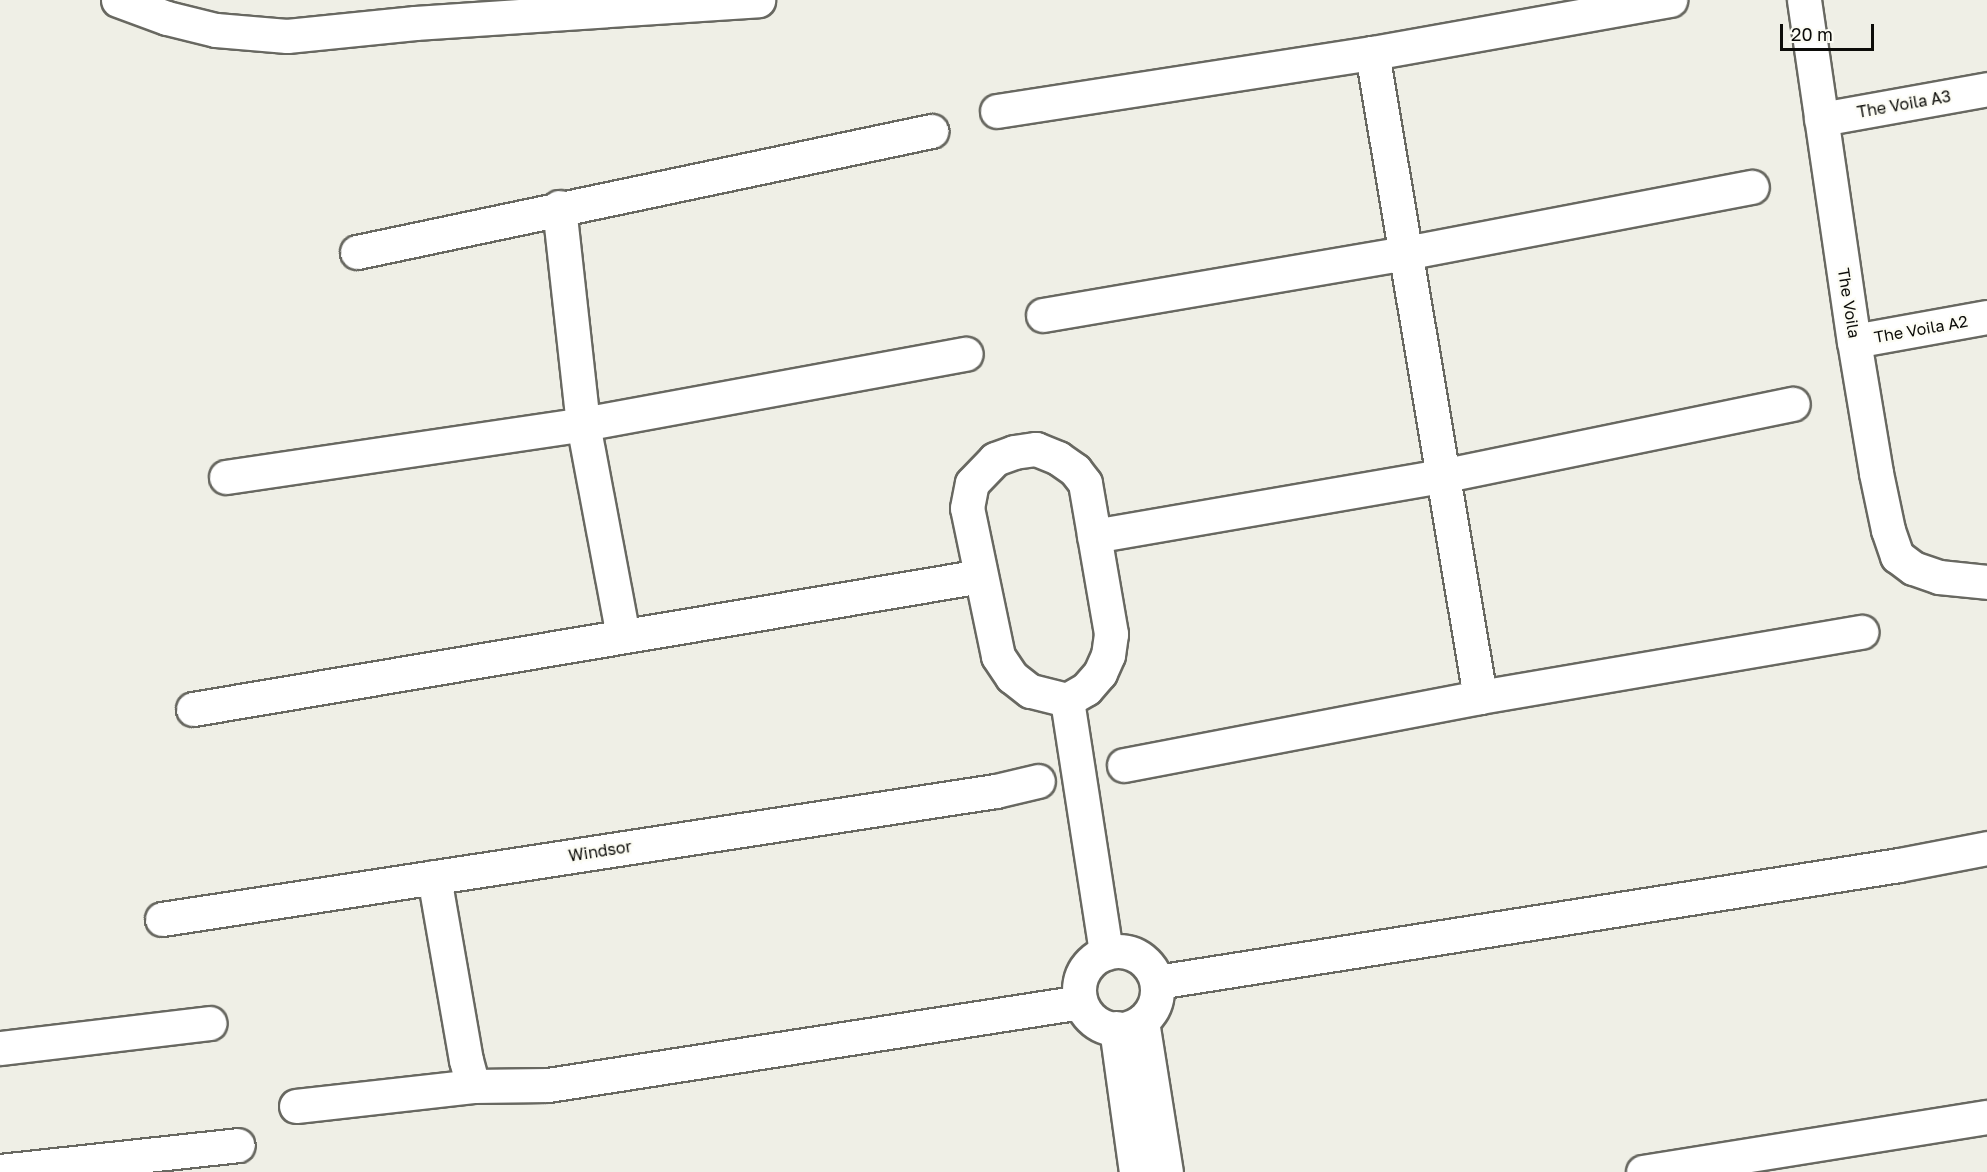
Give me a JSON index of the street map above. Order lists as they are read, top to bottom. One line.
{"streets":{"street":["The Voila A3","The Voila","The Voila A2","Windsor"]},"crossings":[["The Voila A3","The Voila"],["The Voila","The Voila A2"]],"scale_bar":"20 m"}
